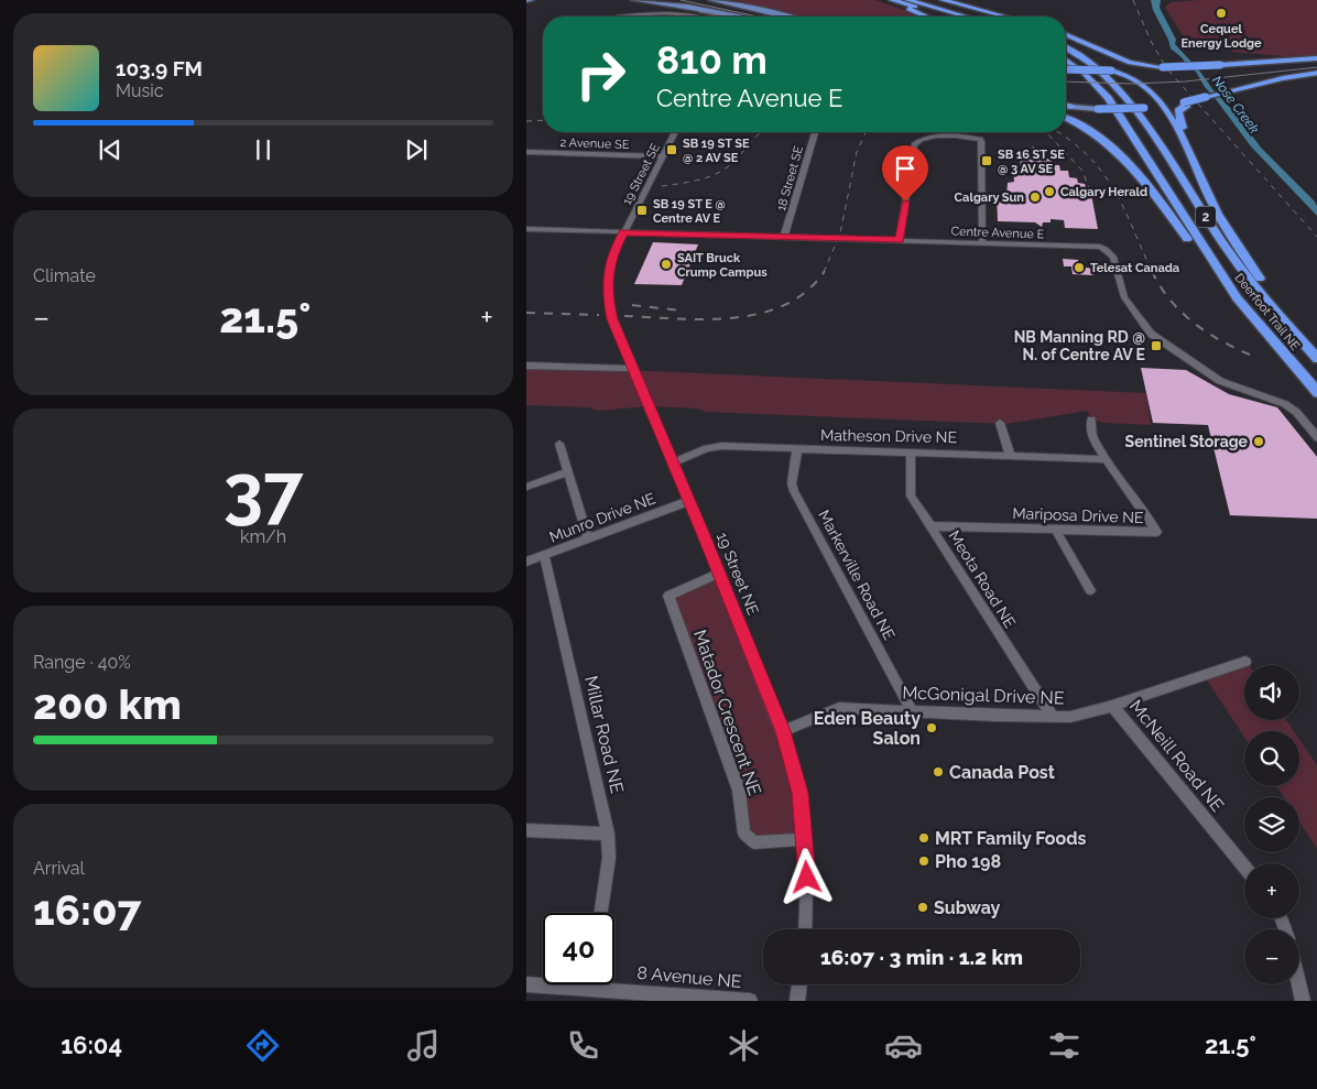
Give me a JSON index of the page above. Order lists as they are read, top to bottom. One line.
{"streets":{"highway":["2","Deerfoot Trail NE"],"street":["2 Avenue SE","19 Street SE","18 Street SE","Centre Avenue E","Matheson Drive NE","Mariposa Drive NE","Munro Drive NE","19 Street NE","Markerville Road NE","Meota Road NE","McGonigal Drive NE","Matador Crescent NE","Millar Road NE","McNeill Road NE","8 Avenue NE"]},"crossings":[["2 Avenue SE","19 Street SE"],["19 Street SE","Centre Avenue E"],["19 Street SE","19 Street NE"],["18 Street SE","Centre Avenue E"],["2","Deerfoot Trail NE"],["Centre Avenue E","19 Street NE"],["Matheson Drive NE","Mariposa Drive NE"],["Matheson Drive NE","19 Street NE"],["Matheson Drive NE","Markerville Road NE"],["Matheson Drive NE","Meota Road NE"],["Mariposa Drive NE","Meota Road NE"],["Munro Drive NE","19 Street NE"],["Munro Drive NE","Millar Road NE"],["19 Street NE","McGonigal Drive NE"],["19 Street NE","Matador Crescent NE"],["Markerville Road NE","McGonigal Drive NE"],["Meota Road NE","McGonigal Drive NE"],["McGonigal Drive NE","McNeill Road NE"]],"water":["Nose Creek"],"places":{"other":["Cequel Energy Lodge","Calgary Herald","Calgary Sun","SAIT Bruck Crump Campus","Telesat Canada","Sentinel Storage","Eden Beauty Salon","Canada Post","MRT Family Foods","Pho 198","Subway"],"transit":["SB 19 ST SE @ 2 AV SE","SB 16 ST SE @ 3 AV SE","SB 19 ST E @ Centre AV E","NB Manning RD @ N. of Centre AV E"]},"page":{"turn":["810 m","Centre Avenue E"],"song":["103.9 FM","Music"],"tile":["Climate",["37","km/h"],["Range · 40%","200 km"],["Arrival","16:07"]],"heat":["−","21.5°","+"],"map_buttons":["+","−"],"limit":"40","trip":"16:07 · 3 min · 1.2 km","tabs":["16:04","21.5°"]}}
